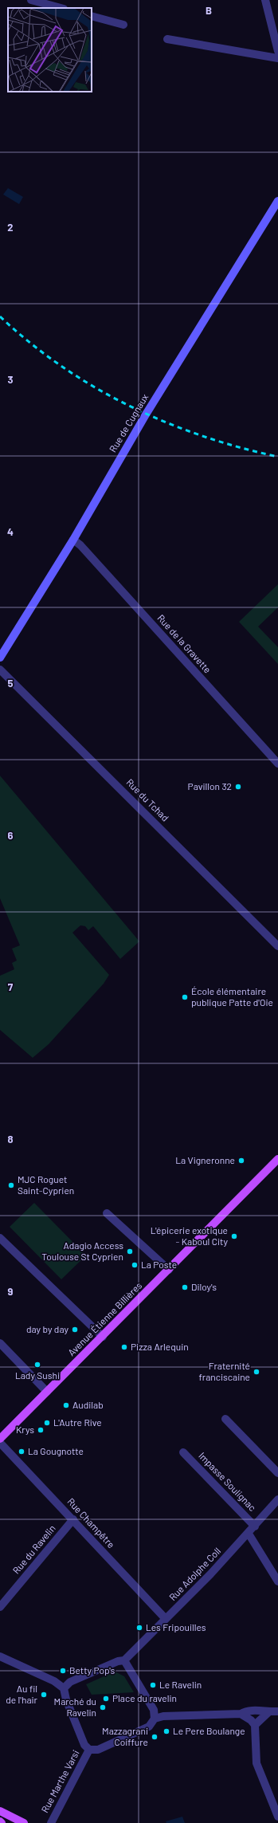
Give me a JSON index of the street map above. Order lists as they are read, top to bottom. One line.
{"streets":{"main road":["Avenue Étienne Billières"],"street":["Rue de Cugnaux","Rue de la Gravette","Rue du Tchad","Impasse Soulignac","Rue Champêtre","Rue du Ravelin","Rue Adolphe Coll","Rue Marthe Varsi"]},"crossings":[["Rue de Cugnaux","Rue de la Gravette"],["Impasse Soulignac","Rue Adolphe Coll"],["Rue Champêtre","Rue du Ravelin"],["Rue Champêtre","Rue Adolphe Coll"],["Rue Adolphe Coll","Rue Marthe Varsi"]],"places":["Pavillon 32","École élémentaire publique Patte d'Oie","La Vigneronne","MJC Roguet Saint-Cyprien","L'épicerie exotique - Kaboul City","Adagio Access Toulouse St Cyprien","La Poste","Diloy's","day by day","Pizza Arlequin","Lady Sushi","Fraternité franciscaine","Audilab","L'Autre Rive","Krys","La Gougnotte","Les Fripouilles","Betty Pop's","Le Ravelin","Au fil de l'hair","Place du ravelin","Marché du Ravelin","Le Pere Boulange","Mazzagrani Coiffure"],"grid":{"columns":["B"],"rows":["2","3","4","5","6","7","8","9"]}}
